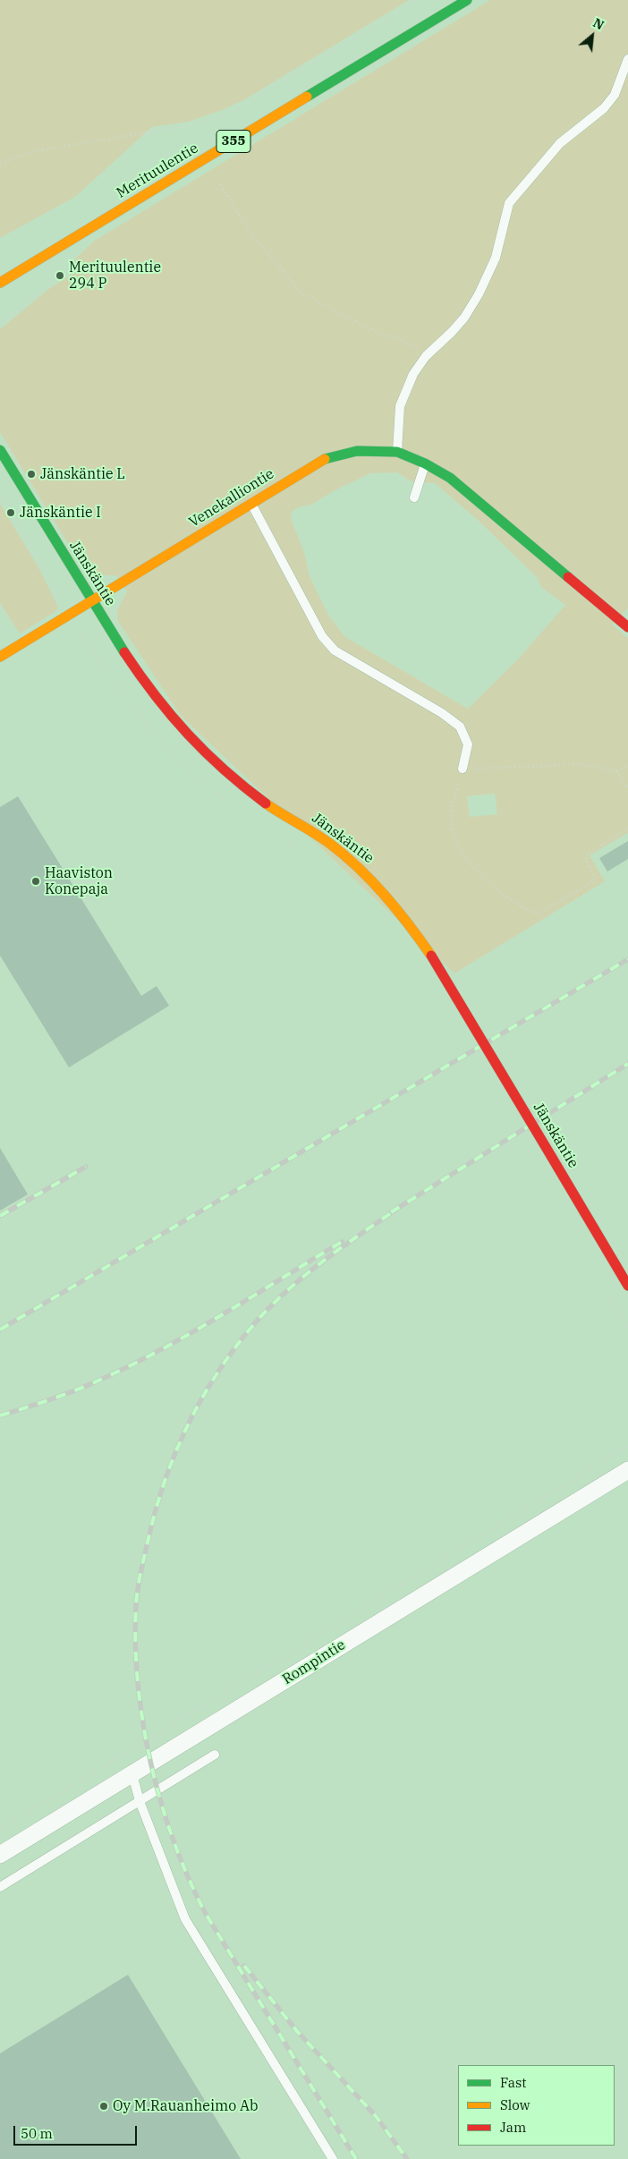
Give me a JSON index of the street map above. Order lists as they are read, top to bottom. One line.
{"streets":{"street":["355","Merituulentie","Venekalliontie","Jänskäntie","Rompintie"]},"crossings":[["Venekalliontie","Jänskäntie"]],"places":["Merituulentie 294 P","Jänskäntie L","Jänskäntie I","Haaviston Konepaja","Oy M.Rauanheimo Ab"],"legend":["Fast","Slow","Jam"],"scale_bar":"50 m","north":"top right"}
